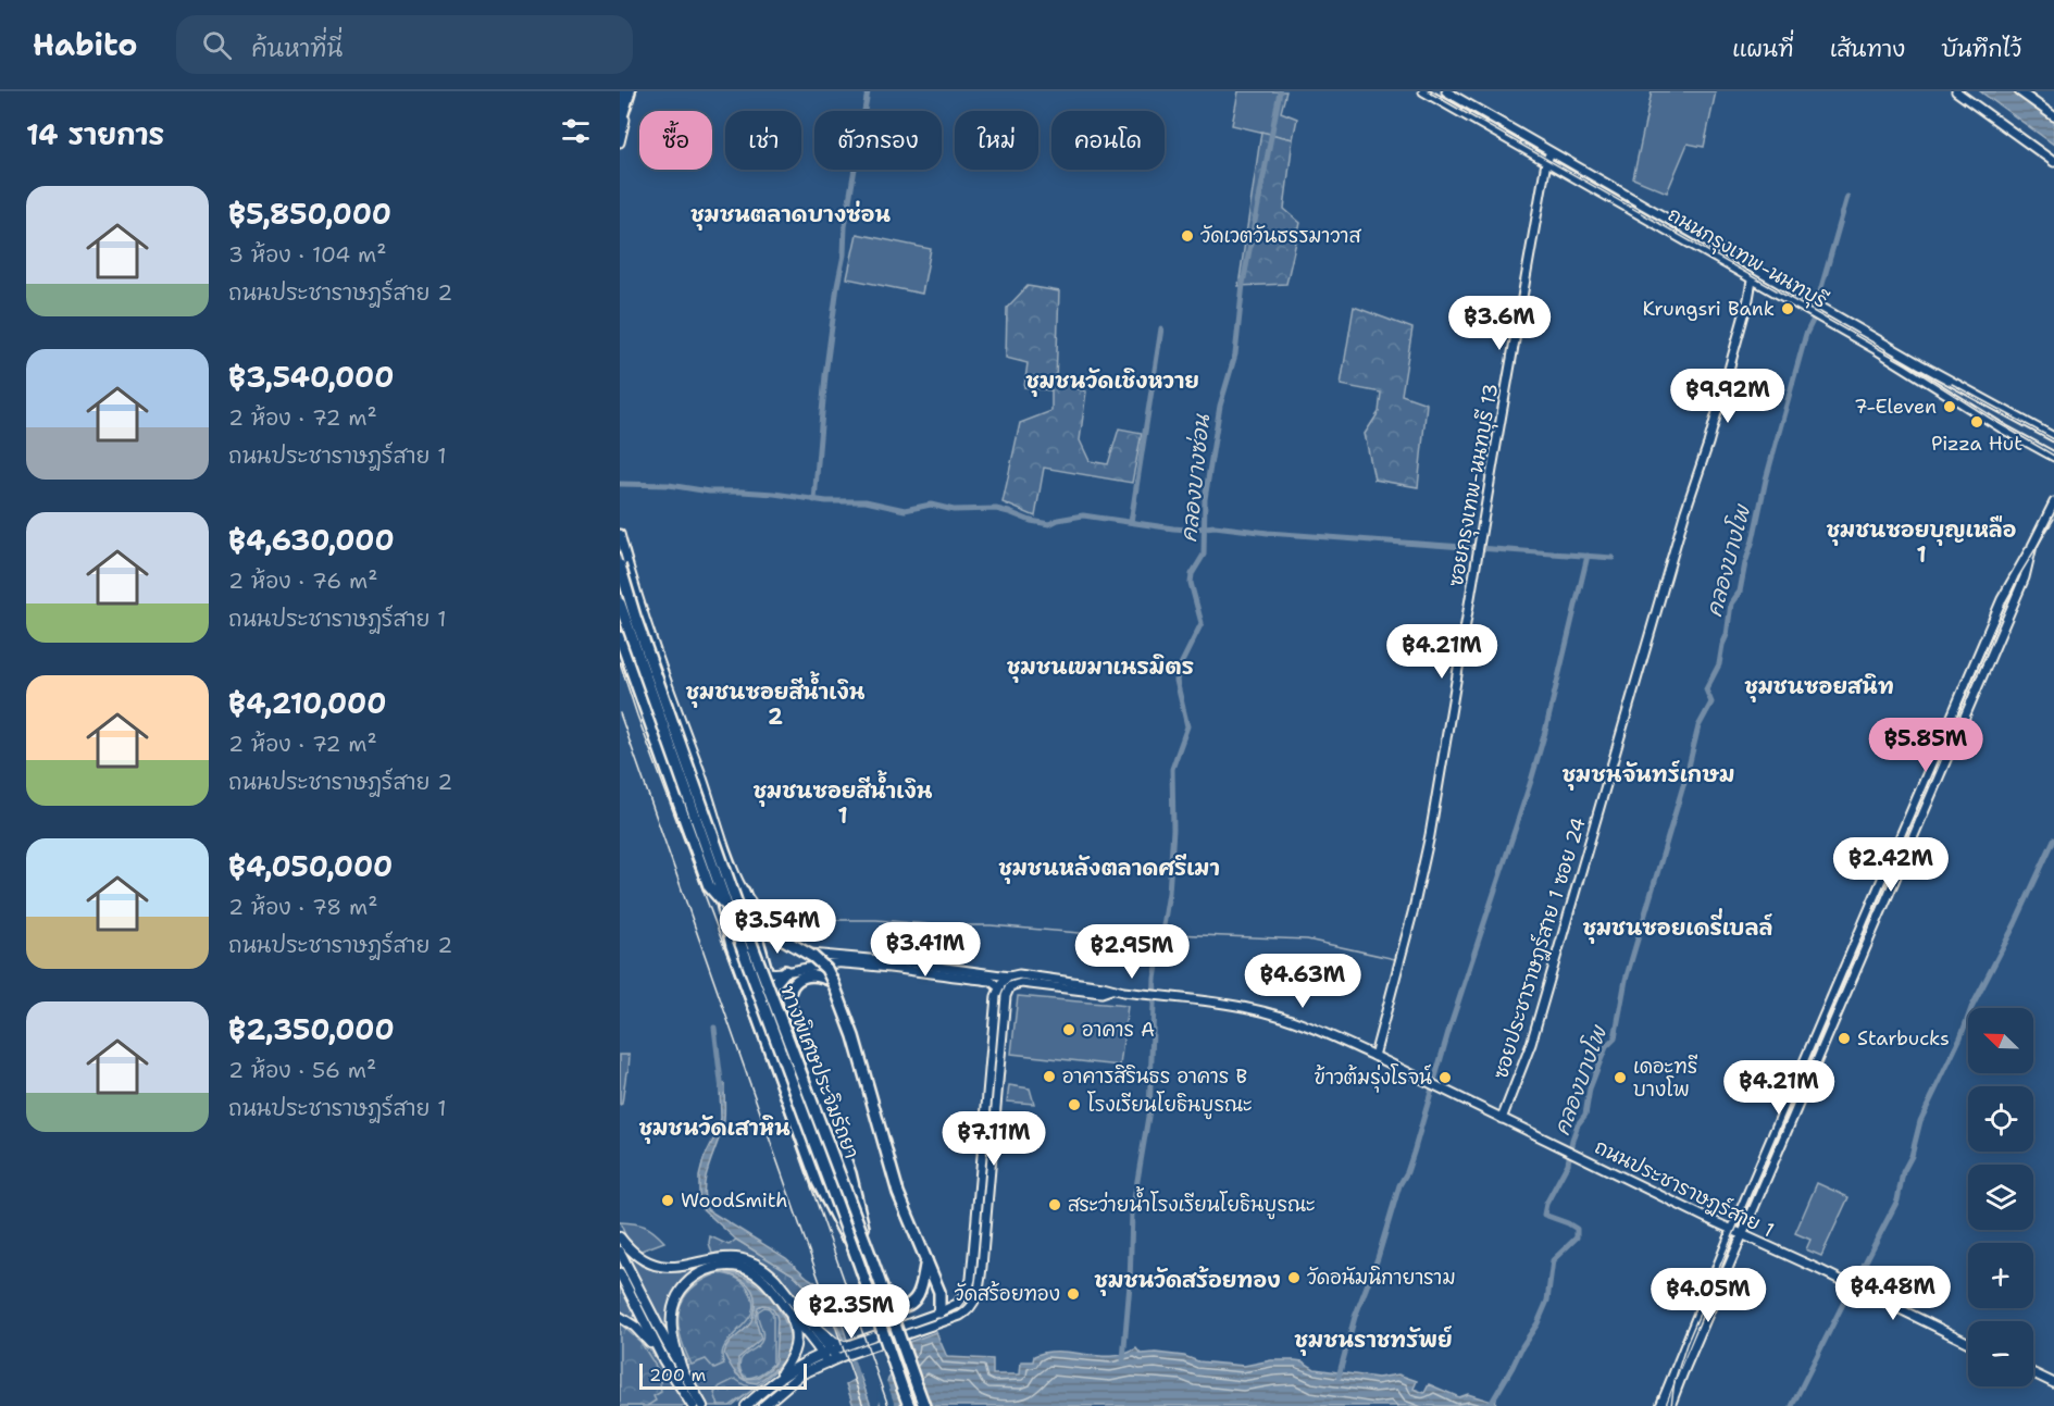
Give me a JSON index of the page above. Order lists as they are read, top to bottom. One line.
{"streets":{"highway":["ทางพิเศษประจิมรัถยา"],"main road":["ถนนกรุงเทพ-นนทบุรี","ซอยกรุงเทพ-นนทบุรี 13","ซอยประชาราษฎร์สาย 1 ซอย 24","ถนนประชาราษฎร์สาย 1"]},"crossings":[["ถนนกรุงเทพ-นนทบุรี","ซอยกรุงเทพ-นนทบุรี 13"],["ถนนกรุงเทพ-นนทบุรี","ซอยประชาราษฎร์สาย 1 ซอย 24"],["ซอยกรุงเทพ-นนทบุรี 13","ถนนประชาราษฎร์สาย 1"],["ซอยประชาราษฎร์สาย 1 ซอย 24","ถนนประชาราษฎร์สาย 1"]],"districts":["ชุมชนตลาดบางซ่อน","ชุมชนวัดเชิงหวาย","ชุมชนซอยบุญเหลือ 1","ชุมชนเขมาเนรมิตร","ชุมชนซอยสนิท","ชุมชนซอยสีน้ำเงิน 2","ชุมชนจันทร์เกษม","ชุมชนซอยสีน้ำเงิน 1","ชุมชนหลังตลาดศรีเมา","ชุมชนซอยเดรี่เบลล์","ชุมชนวัดเสาหิน","ชุมชนวัดสร้อยทอง","ชุมชนราชทรัพย์"],"water":["คลองบางซ่อน","คลองบางโพ"],"places":["วัดเวตวันธรรมาวาส","Krungsri Bank","7-Eleven","Pizza Hut","อาคาร A","Starbucks","อาคารสิรินธร อาคาร B","ข้าวต้มรุ่งโรจน์","เดอะทรี บางโพ","โรงเรียนโยธินบูรณะ","WoodSmith","สระว่ายนํ้าโรงเรียนโยธินบูรณะ","วัดอนัมนิกายาราม","วัดสร้อยทอง"],"scale_bar":"200 m","north":"top left","page":{"header":"Habito","search":"ค้นหาที่นี่","nav":["แผนที่","เส้นทาง","บันทึกไว้"],"heading":"14 รายการ","chip":["ซื้อ","เช่า","ตัวกรอง","ใหม่","คอนโด"],"list":[{"name":"฿5,850,000","note":"3 ห้อง · 104 m² · ถนนประชาราษฎร์สาย 2"},{"name":"฿3,540,000","note":"2 ห้อง · 72 m² · ถนนประชาราษฎร์สาย 1"},{"name":"฿4,630,000","note":"2 ห้อง · 76 m² · ถนนประชาราษฎร์สาย 1"},{"name":"฿4,210,000","note":"2 ห้อง · 72 m² · ถนนประชาราษฎร์สาย 2"},{"name":"฿4,050,000","note":"2 ห้อง · 78 m² · ถนนประชาราษฎร์สาย 2"},{"name":"฿2,350,000","note":"2 ห้อง · 56 m² · ถนนประชาราษฎร์สาย 1"}],"price":["฿3.6M","฿9.92M","฿4.21M","฿5.85M","฿2.42M","฿3.54M","฿3.41M","฿2.95M","฿4.63M","฿4.21M","฿7.11M","฿4.48M","฿4.05M","฿2.35M"],"map_buttons":["+","−"],"scale":"200 m"}}
